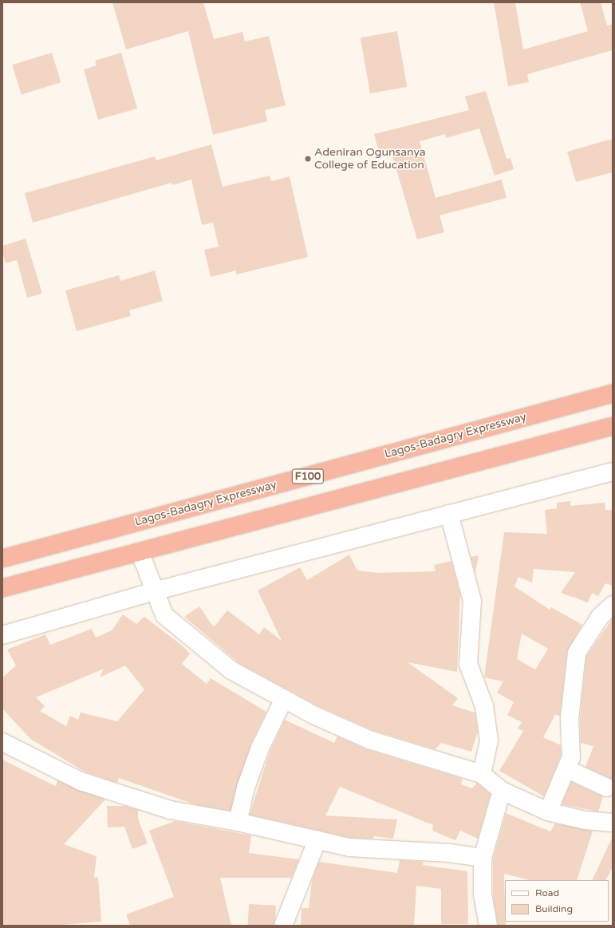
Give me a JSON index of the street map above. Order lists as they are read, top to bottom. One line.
{"streets":{"highway":["Lagos-Badagry Expressway","F100"]},"places":["Adeniran Ogunsanya College of Education"],"legend":["Road","Building"]}
